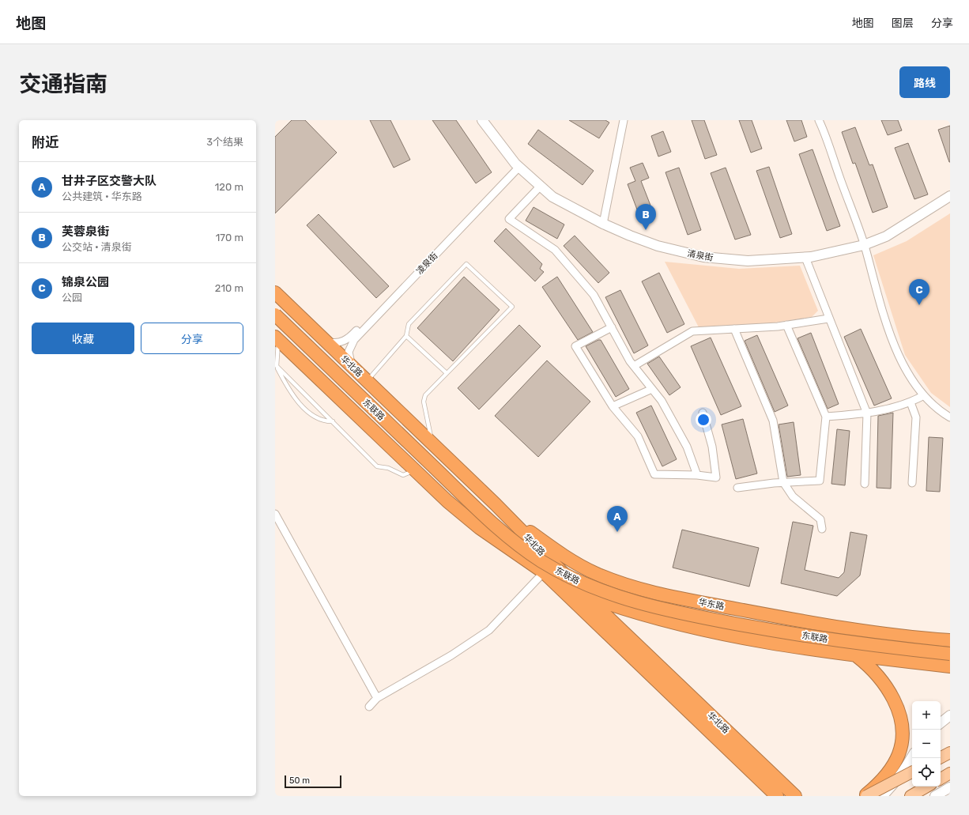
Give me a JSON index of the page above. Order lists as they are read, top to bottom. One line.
{"streets":{"highway":["华北路","东联路","华东路"],"street":["清泉街","凌泉街"]},"crossings":[["清泉街","凌泉街"],["凌泉街","华北路"],["华北路","华东路"]],"scale_bar":"50 m","page":{"header":"地图","nav":["地图","图层","分享"],"title":"交通指南","buttons":["路线",["收藏","分享"]],"heading":["附近","3个结果"],"list":[{"mark":"A","name":"甘井子区交警大队","note":"公共建筑 · 华东路","value":"120 m"},{"mark":"B","name":"芙蓉泉街","note":"公交站 · 清泉街","value":"170 m"},{"mark":"C","name":"锦泉公园","note":"公园","value":"210 m"}],"pins":["B","C","A"],"map_buttons":["+","−"],"scale":"50 m"}}
